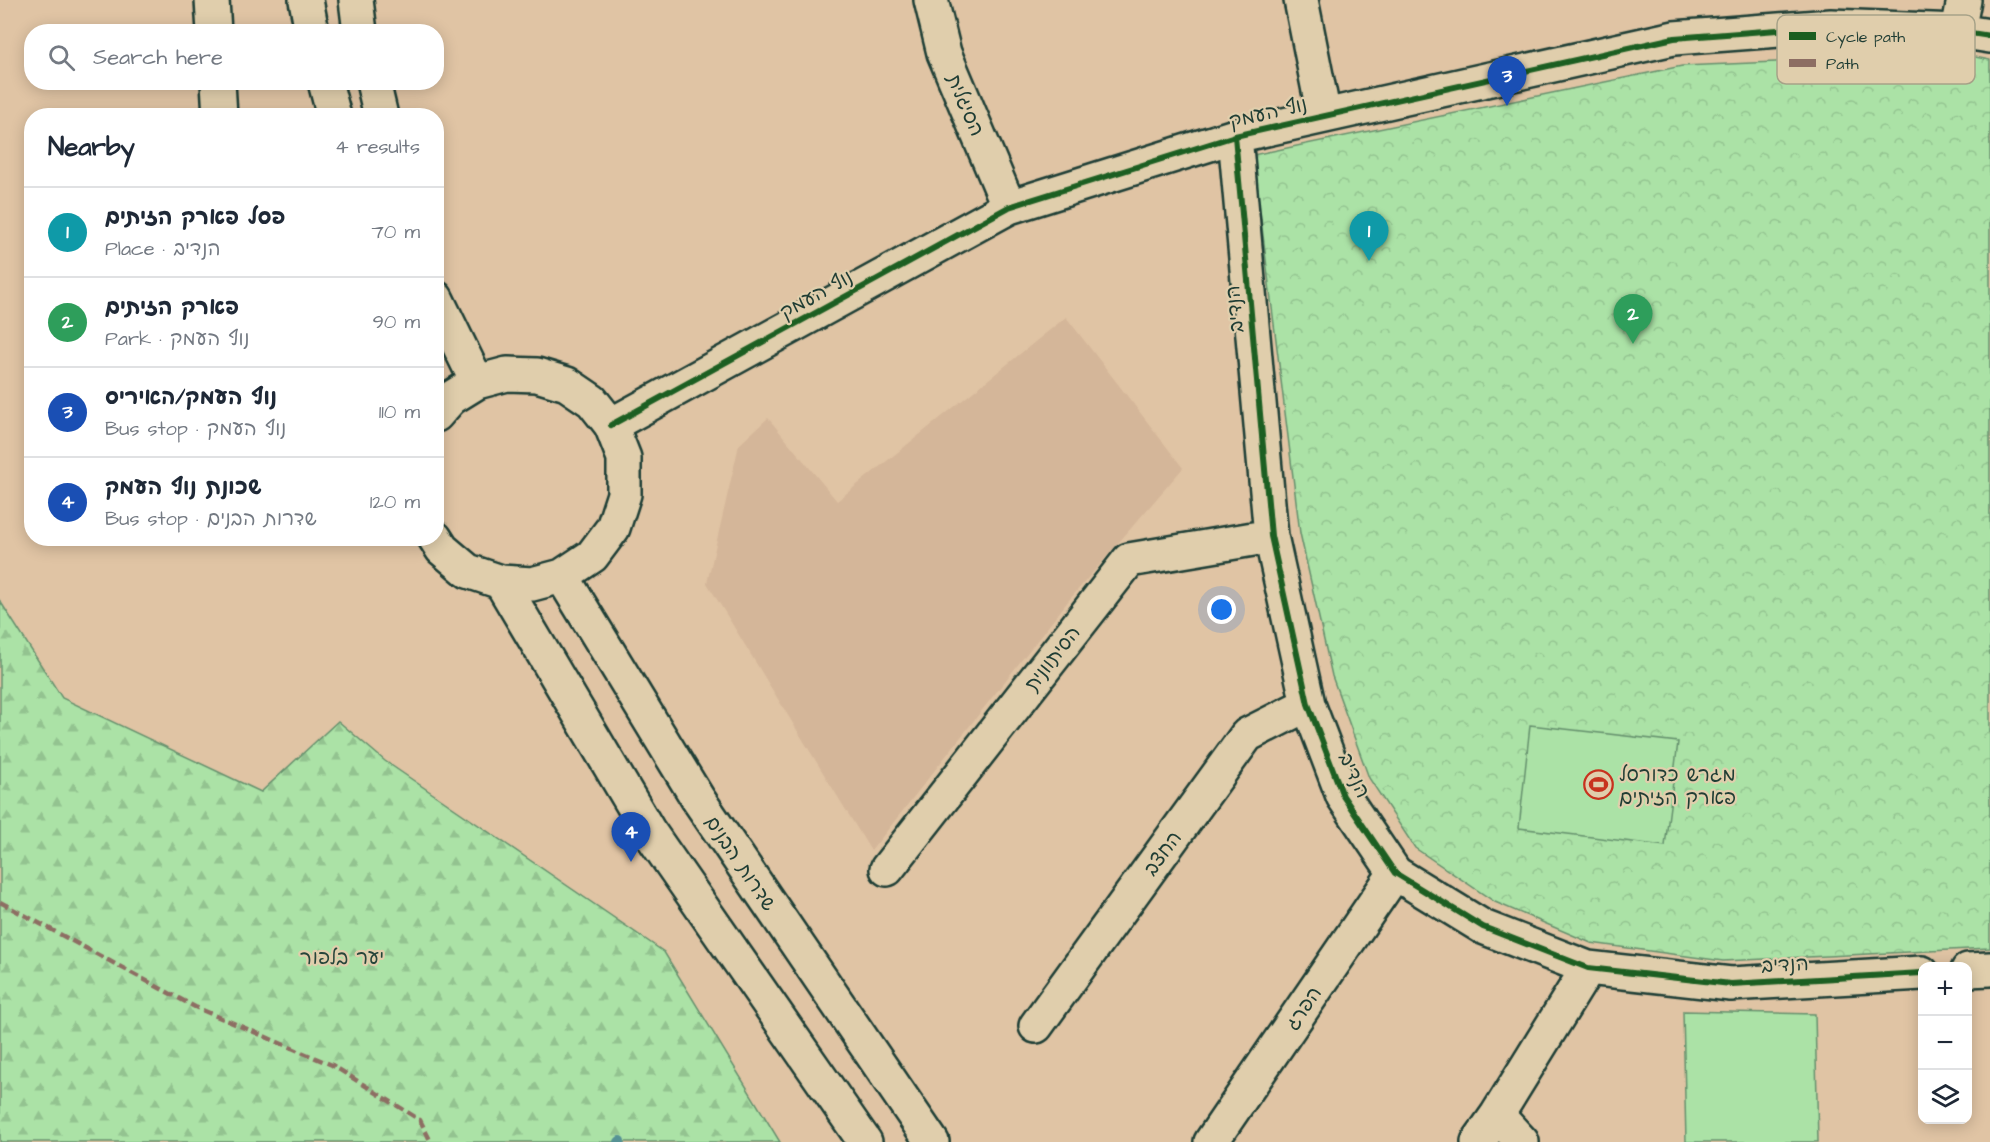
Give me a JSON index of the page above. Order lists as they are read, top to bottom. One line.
{"streets":{"street":["הסיגלית","נוף העמק","הנדיב","הסיתוונית","החצב","שדרות הבנים","הפרג"]},"crossings":[["הסיגלית","נוף העמק"],["נוף העמק","הנדיב"],["הנדיב","הסיתוונית"],["הנדיב","החצב"],["הנדיב","הפרג"]],"parks":["יער בלפור"],"places":{"sports":["מגרש כדורסל פארק הזיתים"]},"legend":["Cycle path","Path"],"page":{"search":"Search here","pins":["3","1","2","4"],"heading":["Nearby","4 results"],"list":[{"mark":"1","name":"פסל פארק הזיתים","note":"Place · הנדיב","value":"70 m"},{"mark":"2","name":"פארק הזיתים","note":"Park · נוף העמק","value":"90 m"},{"mark":"3","name":"נוף העמק/האיריס","note":"Bus stop · נוף העמק","value":"110 m"},{"mark":"4","name":"שכונת נוף העמק","note":"Bus stop · שדרות הבנים","value":"120 m"}],"map_buttons":["+","−"]}}
